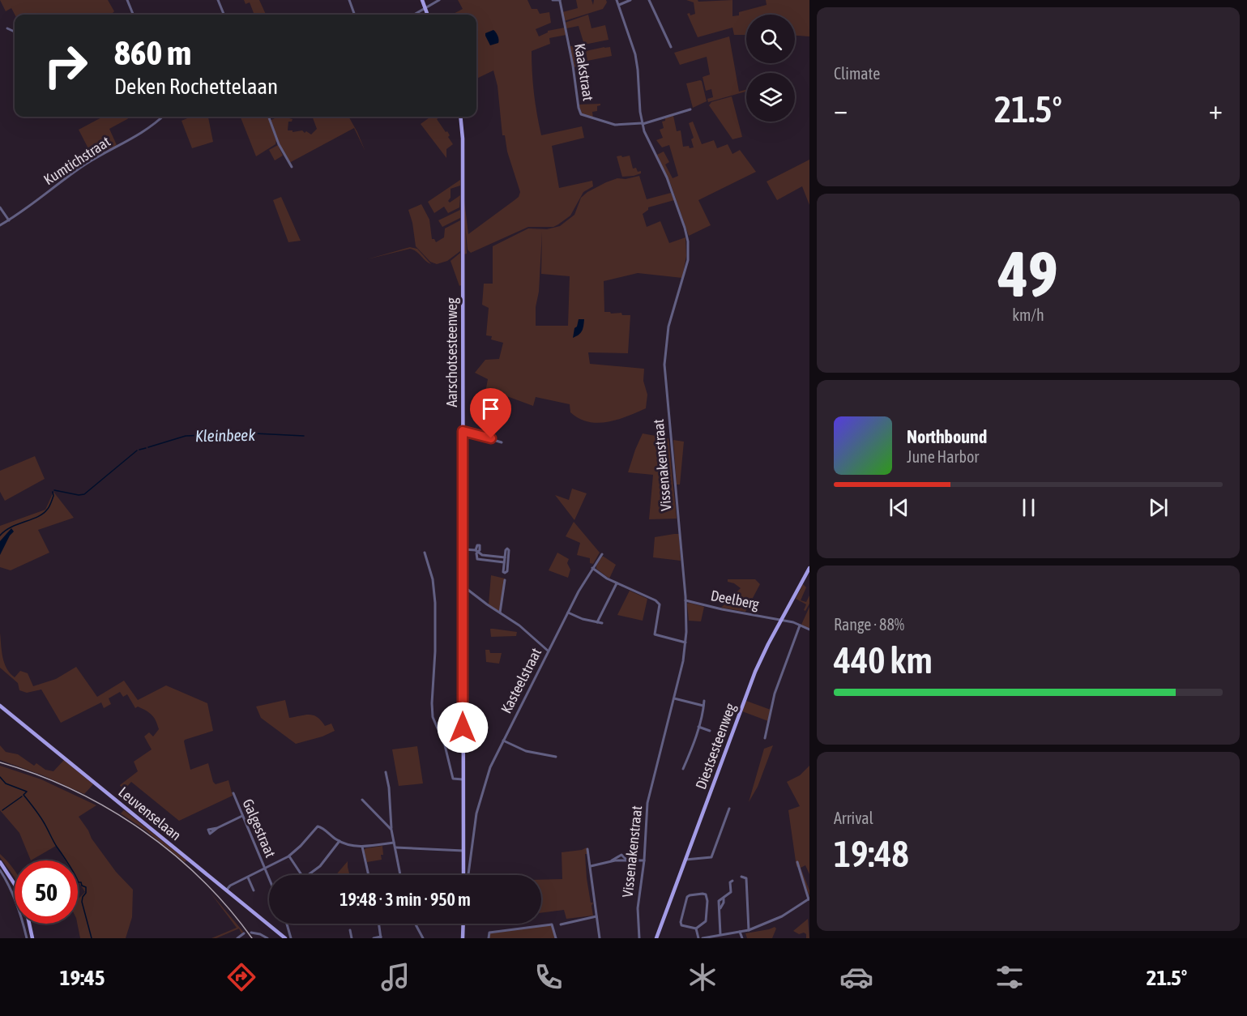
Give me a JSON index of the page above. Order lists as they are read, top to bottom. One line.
{"streets":{"main road":["Aarschotsesteenweg","Diestsesteenweg","Leuvenselaan"],"street":["Kaakstraat","Kumtichstraat","Vissenakenstraat","Deelberg","Kasteelstraat","Galgestraat"]},"crossings":[["Kaakstraat","Vissenakenstraat"],["Vissenakenstraat","Deelberg"],["Deelberg","Diestsesteenweg"]],"water":["Kleinbeek"],"page":{"tile":["Climate",["49","km/h"],["Range · 88%","440 km"],["Arrival","19:48"]],"turn":["860 m","Deken Rochettelaan"],"heat":["−","21.5°","+"],"song":["Northbound","June Harbor"],"limit":"50","trip":"19:48 · 3 min · 950 m","tabs":["19:45","21.5°"]}}
